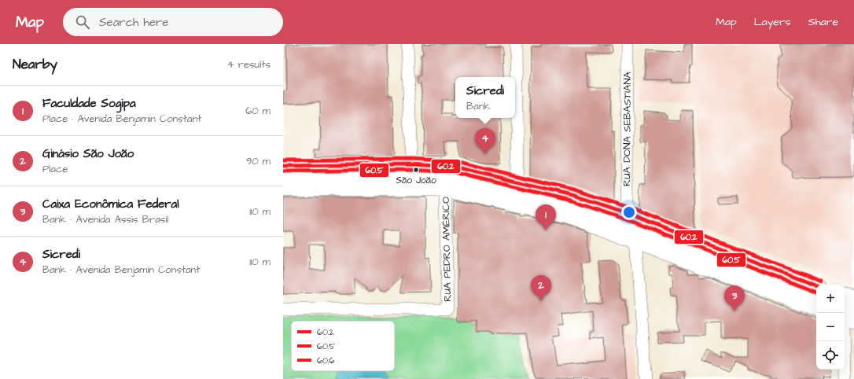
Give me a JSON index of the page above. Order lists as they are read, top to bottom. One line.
{"streets":{"street":["RUA DONA SEBASTIANA","RUA PEDRO AMÉRICO"]},"places":["São João"],"lines":["transit line 60.6","transit line 60.2","transit line 60.5"],"legend":["60.2","60.5","60.6"],"page":{"header":"Map","search":"Search here","nav":["Map","Layers","Share"],"heading":["Nearby","4 results"],"popup":["Sicredi","Bank"],"list":[{"mark":"1","name":"Faculdade Sogipa","note":"Place · Avenida Benjamin Constant","value":"60 m"},{"mark":"2","name":"Ginásio São João","note":"Place","value":"90 m"},{"mark":"3","name":"Caixa Econômica Federal","note":"Bank · Avenida Assis Brasil","value":"110 m"},{"mark":"4","name":"Sicredi","note":"Bank · Avenida Benjamin Constant","value":"110 m"}],"pins":["4","1","2","3"],"map_buttons":["+","−"]}}
